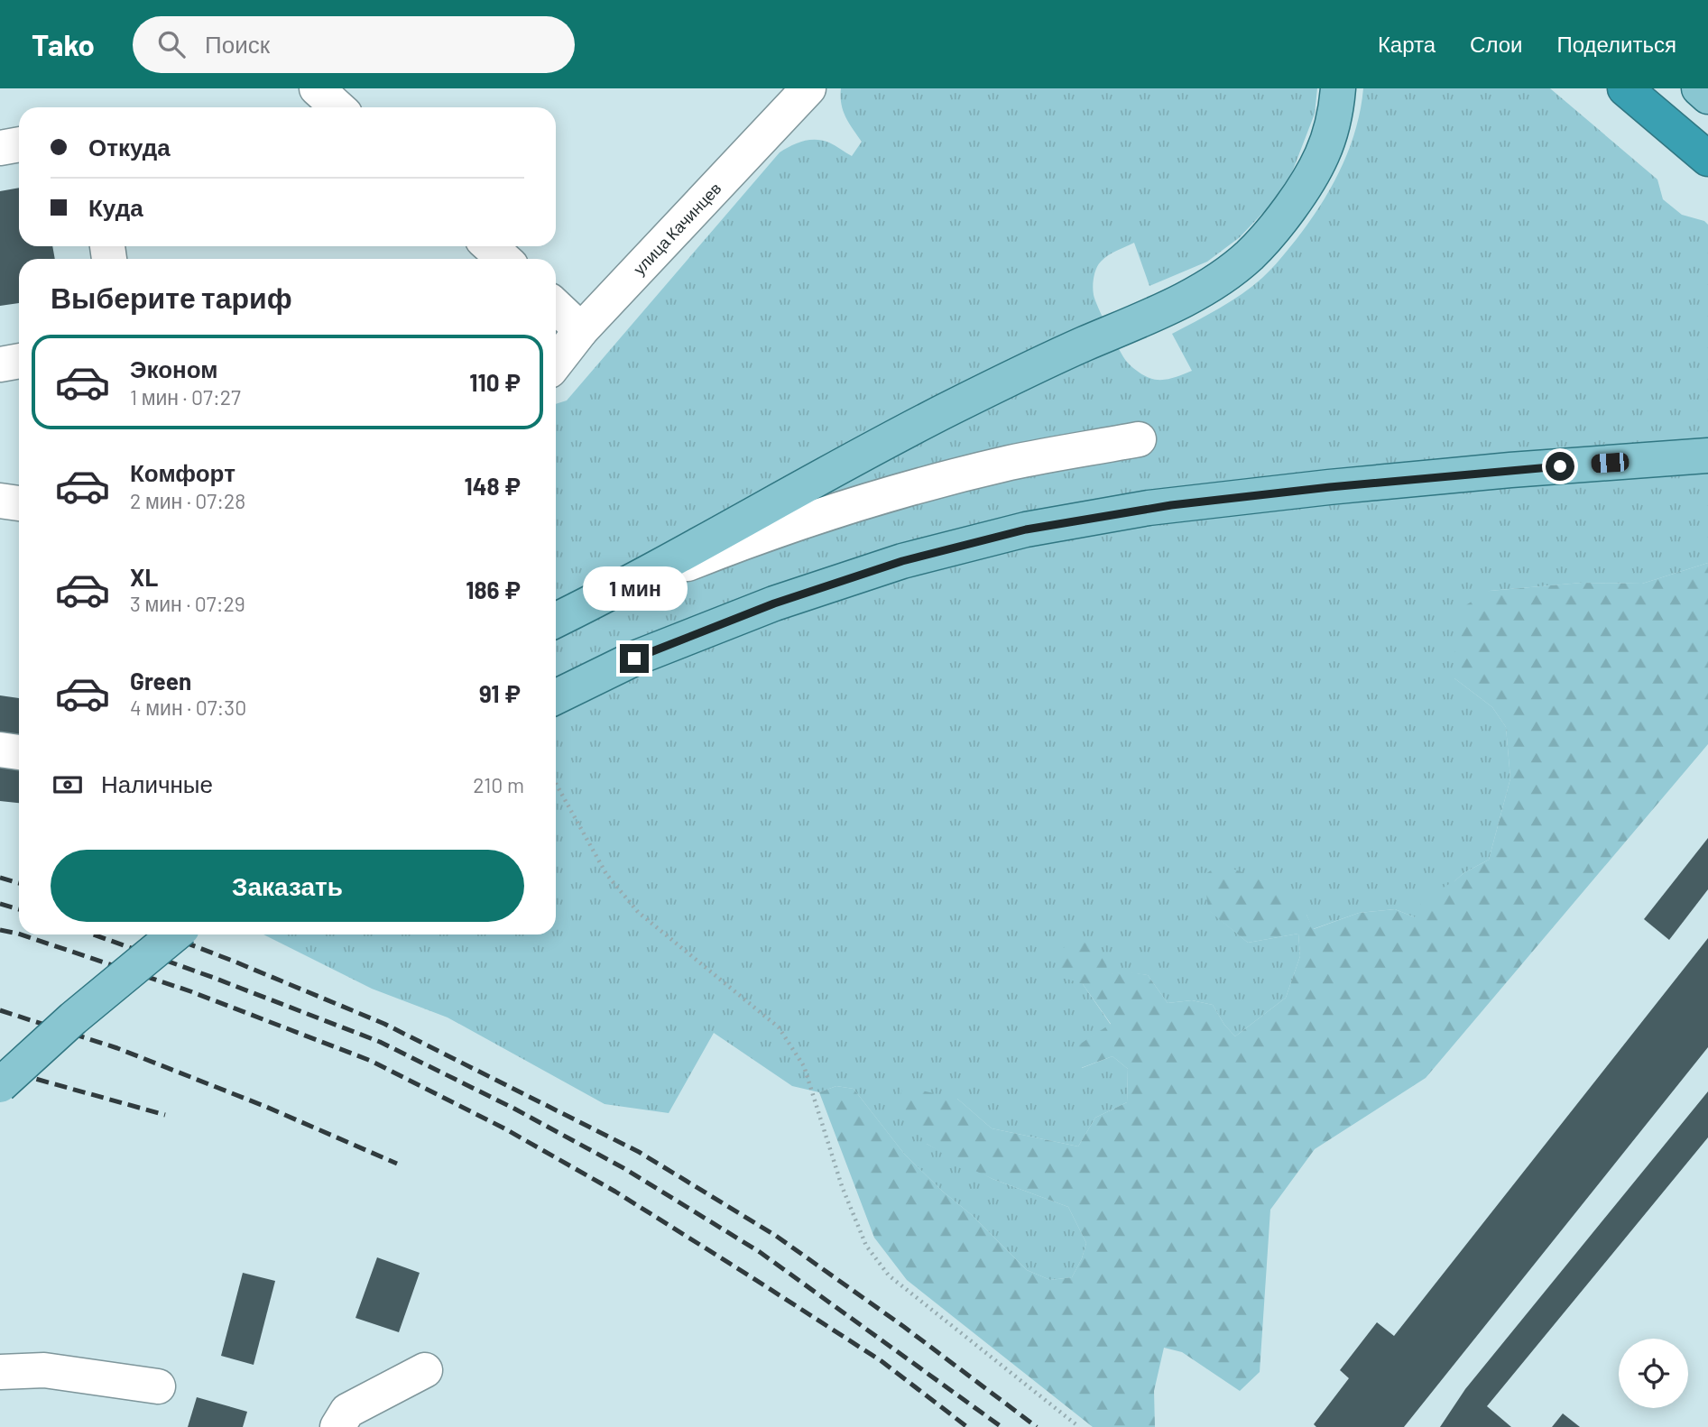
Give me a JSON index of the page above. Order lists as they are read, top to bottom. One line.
{"streets":{"street":["улица Качинцев"]},"page":{"header":"Tako","search":"Поиск","nav":["Карта","Слои","Поделиться"],"banner":["Откуда","Куда"],"heading":"Выберите тариф","list":[{"name":"Эконом","note":"1 мин · 07:27","value":"110 ₽"},{"name":"Комфорт","note":"2 мин · 07:28","value":"148 ₽"},{"name":"XL","note":"3 мин · 07:29","value":"186 ₽"},{"name":"Green","note":"4 мин · 07:30","value":"91 ₽"}],"bubble":"1 мин","pay":["Наличные","210 m"],"buttons":"Заказать"}}
